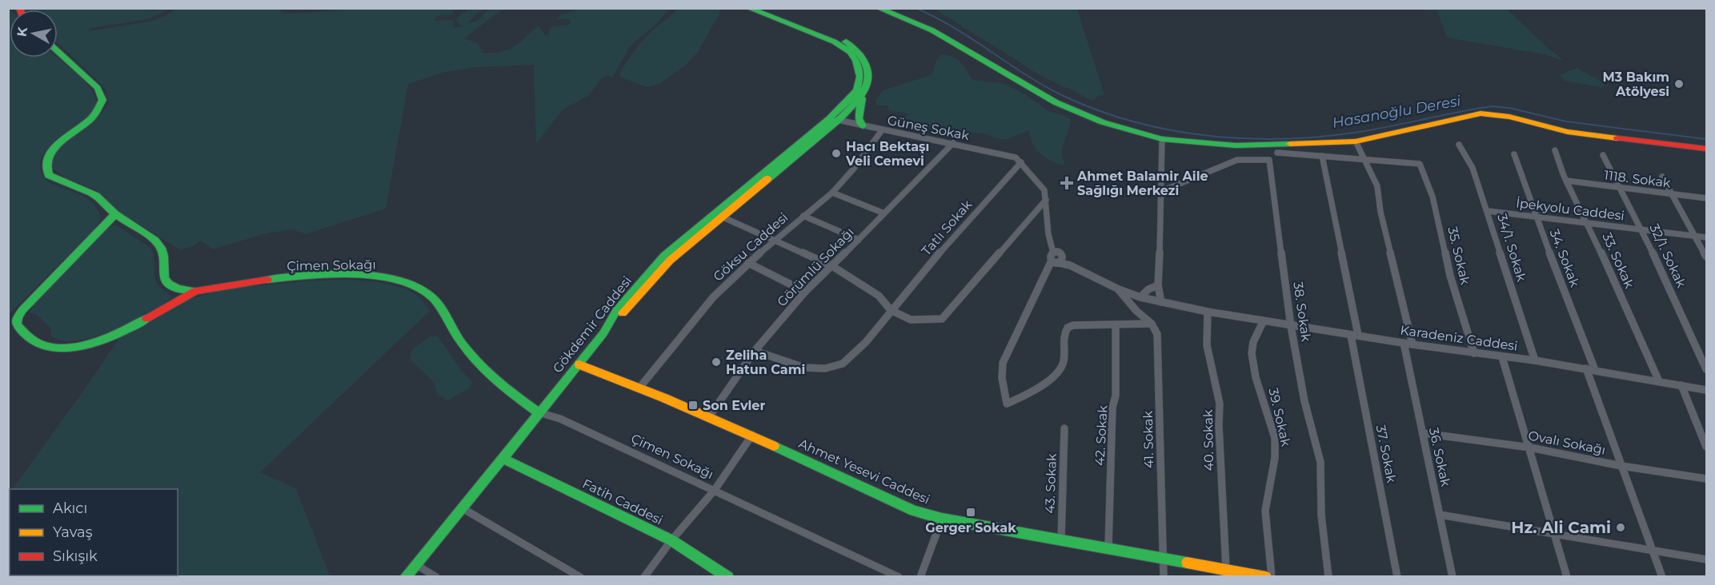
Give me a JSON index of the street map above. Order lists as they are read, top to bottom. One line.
{"streets":{"main road":["Çimen Sokağı","Gökdemir Caddesi","Ahmet Yesevi Caddesi","Fatih Caddesi"],"street":["Güneş Sokak","1118. Sokak","İpekyolu Caddesi","Tatlı Sokak","Göksu Caddesi","34/1. Sokak","35. Sokak","32/1. Sokak","34. Sokak","33. Sokak","Görümlü Sokağı","38. Sokak","Karadeniz Caddesi","39. Sokak","42. Sokak","41. Sokak","40. Sokak","Ovalı Sokağı","37. Sokak","36. Sokak","43. Sokak"]},"crossings":[["Güneş Sokak","Tatlı Sokak"],["Güneş Sokak","Göksu Caddesi"],["Güneş Sokak","Görümlü Sokağı"],["Güneş Sokak","Gökdemir Caddesi"],["1118. Sokak","32/1. Sokak"],["1118. Sokak","33. Sokak"],["İpekyolu Caddesi","34/1. Sokak"],["İpekyolu Caddesi","32/1. Sokak"],["İpekyolu Caddesi","34. Sokak"],["İpekyolu Caddesi","33. Sokak"],["Tatlı Sokak","Görümlü Sokağı"],["Göksu Caddesi","Ahmet Yesevi Caddesi"],["34/1. Sokak","Karadeniz Caddesi"],["35. Sokak","Karadeniz Caddesi"],["34. Sokak","Karadeniz Caddesi"],["33. Sokak","Karadeniz Caddesi"],["Çimen Sokağı","Gökdemir Caddesi"],["Görümlü Sokağı","Ahmet Yesevi Caddesi"],["38. Sokak","Karadeniz Caddesi"],["Gökdemir Caddesi","Ahmet Yesevi Caddesi"],["Gökdemir Caddesi","Fatih Caddesi"],["Karadeniz Caddesi","39. Sokak"],["Karadeniz Caddesi","40. Sokak"],["Karadeniz Caddesi","37. Sokak"],["Karadeniz Caddesi","36. Sokak"],["42. Sokak","Ahmet Yesevi Caddesi"],["41. Sokak","Ahmet Yesevi Caddesi"],["40. Sokak","Ahmet Yesevi Caddesi"],["Ovalı Sokağı","36. Sokak"],["Ahmet Yesevi Caddesi","43. Sokak"]],"water":["Hasanoğlu Deresi"],"places":{"other":["M3 Bakım Atölyesi","Hacı Bektaşı Veli Cemevi","Zeliha Hatun Cami","Hz. Ali Cami"],"health":["Ahmet Balamir Aile Sağlığı Merkezi"],"transit":["Son Evler","Gerger Sokak"]},"legend":["Akıcı","Yavaş","Sıkışık"],"north":"left"}
